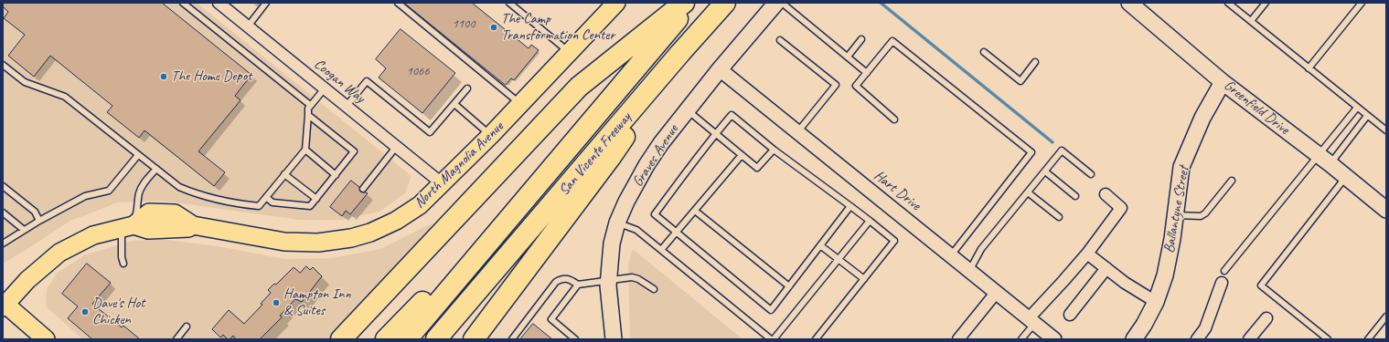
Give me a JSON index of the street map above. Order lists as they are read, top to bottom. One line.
{"streets":{"highway":["San Vicente Freeway"],"main road":["Greenfield Drive","Graves Avenue","North Magnolia Avenue","Ballantyne Street"],"street":["Coogan Way","Hart Drive"]},"crossings":[["Coogan Way","North Magnolia Avenue"],["Greenfield Drive","Ballantyne Street"],["Graves Avenue","Hart Drive"]],"places":["The Camp Transformation Center","The Home Depot","Hampton Inn & Suites","Dave's Hot Chicken"],"house_numbers":["1100","1066"]}
